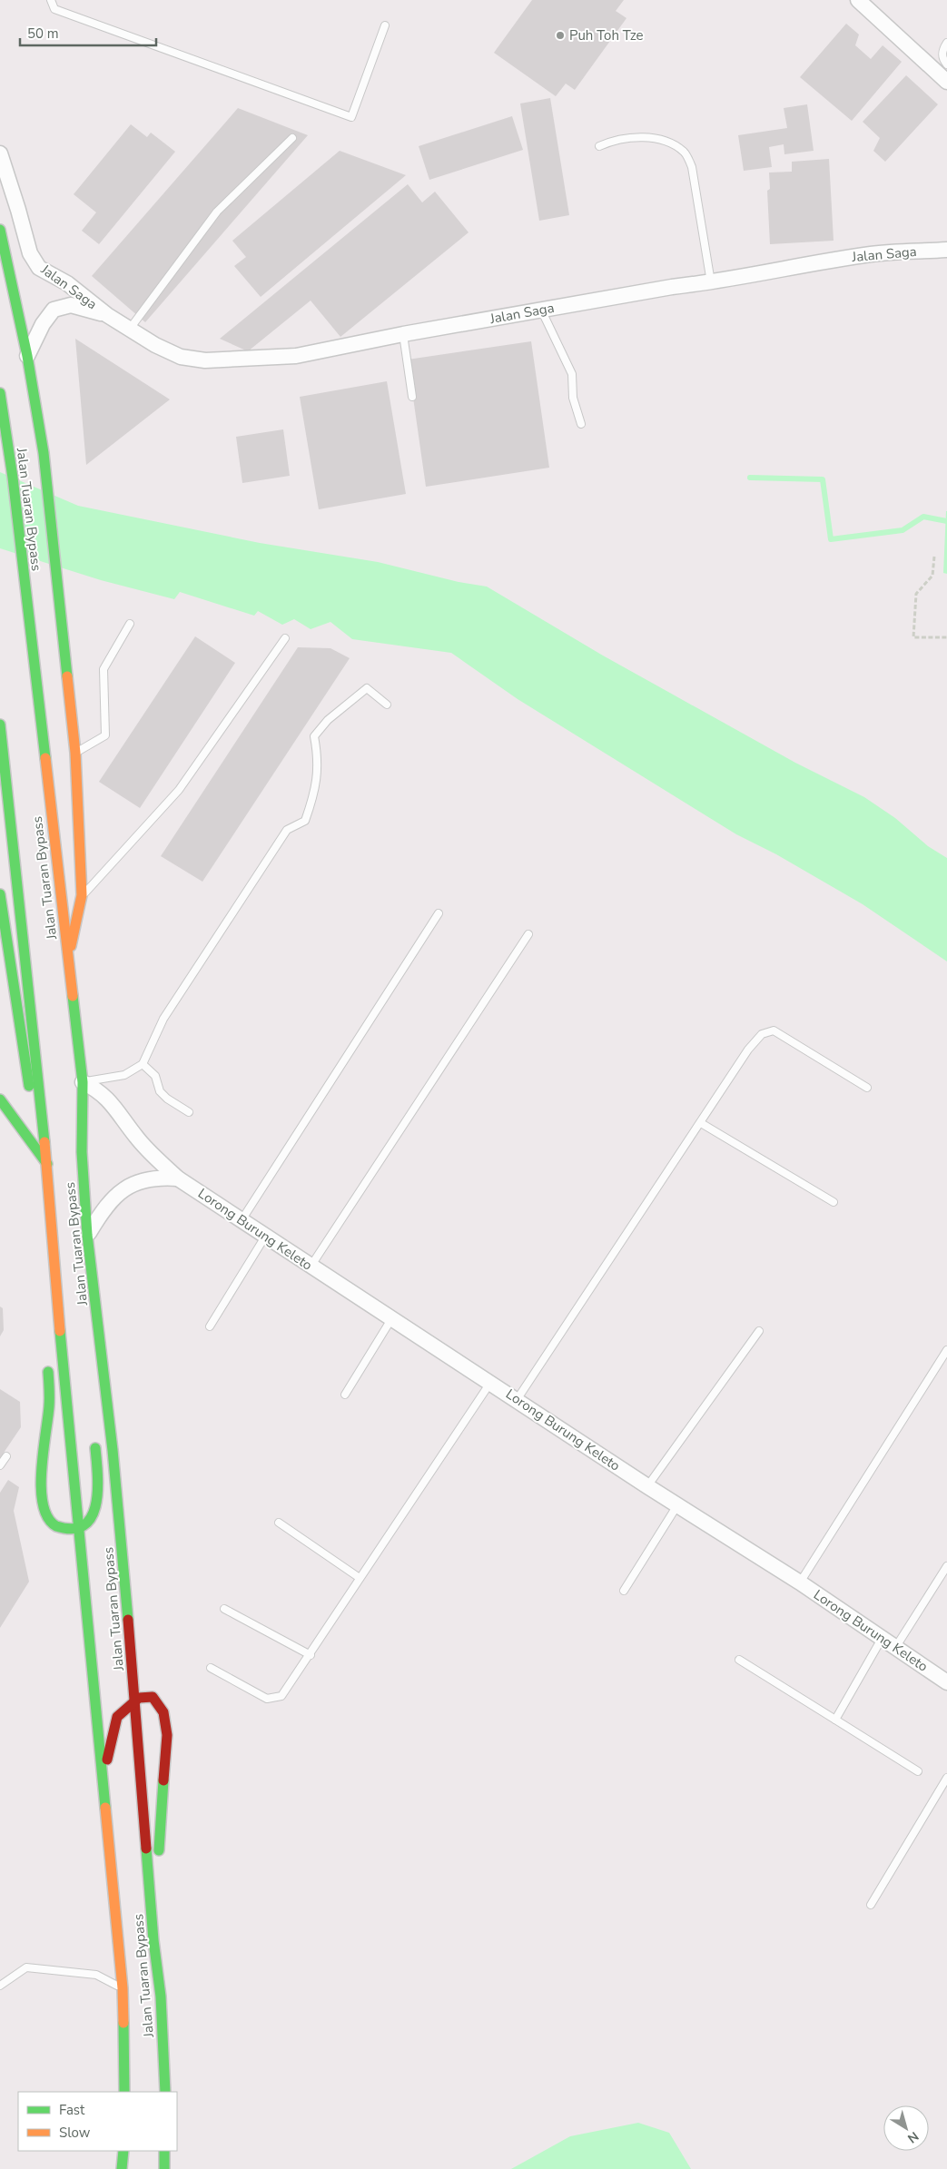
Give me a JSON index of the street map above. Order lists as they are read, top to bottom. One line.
{"streets":{"main road":["Jalan Tuaran Bypass"],"street":["Jalan Saga","Lorong Burung Keleto"]},"crossings":[["Jalan Tuaran Bypass","Lorong Burung Keleto"]],"places":["Puh Toh Tze"],"legend":["Fast","Slow"],"scale_bar":"50 m","north":"bottom right"}
